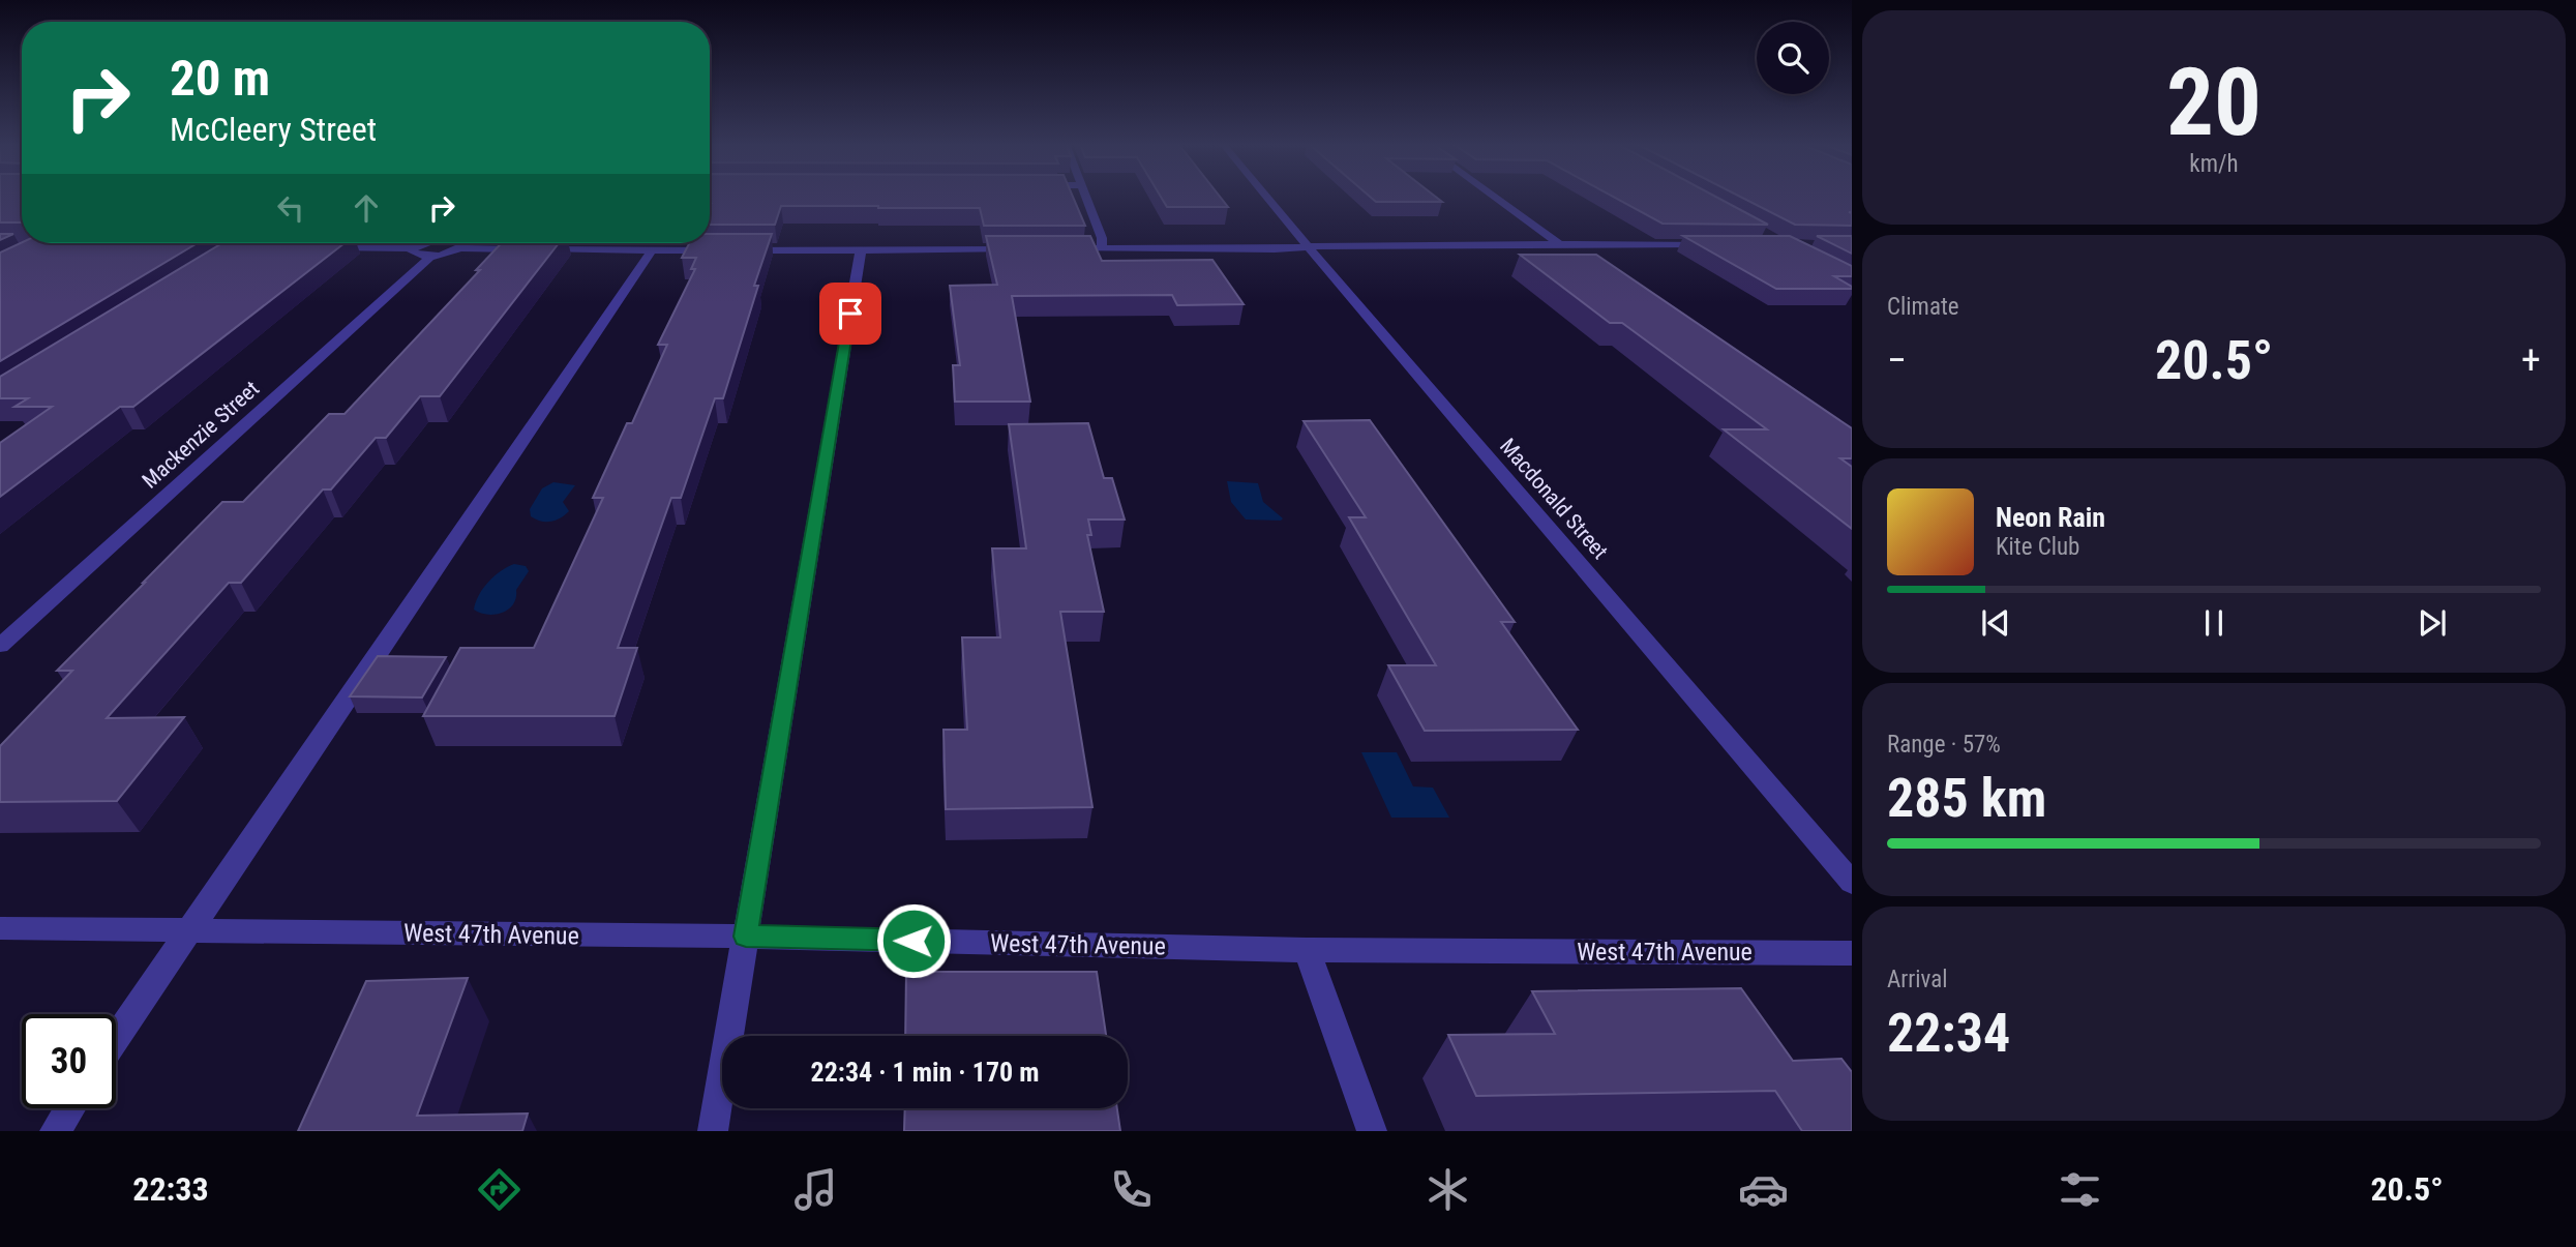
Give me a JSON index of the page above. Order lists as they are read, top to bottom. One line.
{"streets":{"street":["Mackenzie Street","Macdonald Street","West 47th Avenue"]},"page":{"tile":[["20","km/h"],"Climate",["Range · 57%","285 km"],["Arrival","22:34"]],"turn":["20 m","McCleery Street"],"heat":["−","20.5°","+"],"song":["Neon Rain","Kite Club"],"limit":"30","trip":"22:34 · 1 min · 170 m","tabs":["22:33","20.5°"]}}
